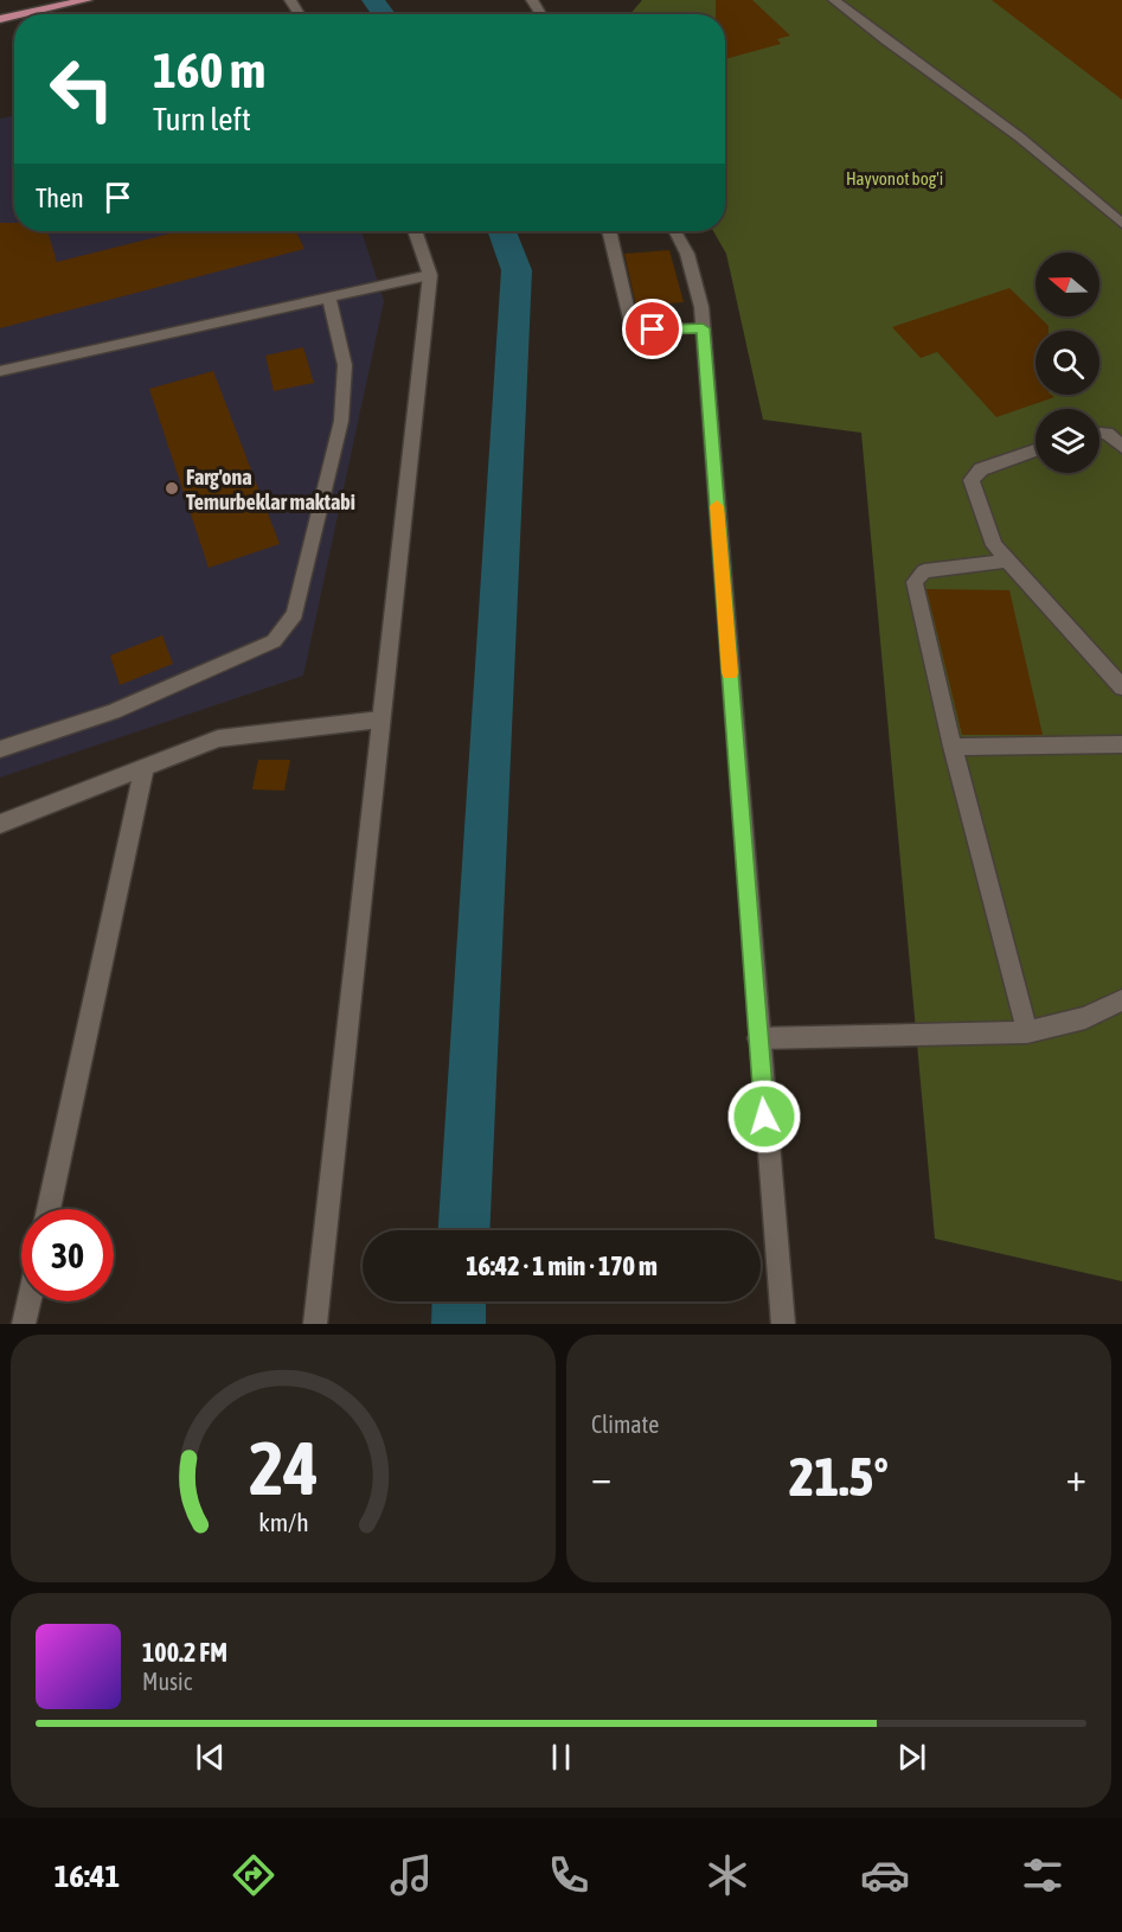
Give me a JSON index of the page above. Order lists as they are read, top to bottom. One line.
{"parks":["Hayvonot bog'i"],"places":["Farg'ona Temurbeklar maktabi"],"north":"left","page":{"turn":["160 m","Turn left"],"then":"Then","limit":"30","trip":"16:42 · 1 min · 170 m","tile":"Climate","heat":["−","21.5°","+"],"song":["100.2 FM","Music"],"tabs":"16:41","gauge":["24","km/h"]}}
